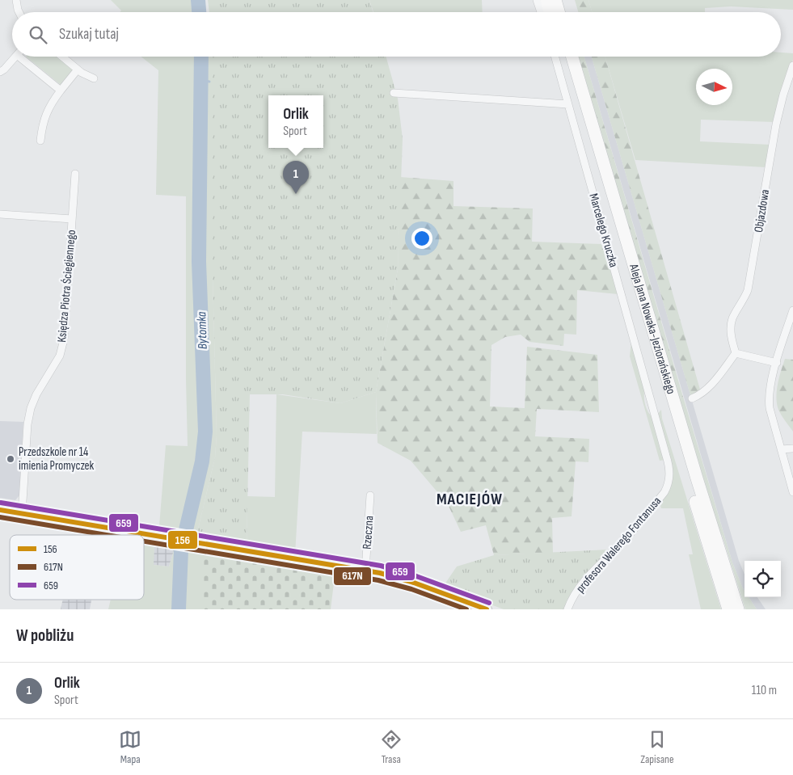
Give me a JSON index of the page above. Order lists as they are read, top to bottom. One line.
{"streets":{"main road":["Aleja Jana Nowaka-Jeziorańskiego"],"street":["Objazdowa","Marcelego Kruczka","Księdza Piotra Ściegiennego","Rzeczna","profesora Walerego Fontanusa"]},"crossings":[["Marcelego Kruczka","profesora Walerego Fontanusa"]],"districts":["MACIEJÓW"],"water":["Bytomka"],"places":["Przedszkole nr 14 imienia Promyczek"],"lines":["transit line 659","transit line 156","transit line 617N"],"legend":["156","617N","659"],"north":"right","page":{"search":"Szukaj tutaj","popup":["Orlik","Sport"],"pins":"1","heading":"W pobliżu","list":[{"mark":"1","name":"Orlik","note":"Sport","value":"110 m"}],"nav":["Mapa","Trasa","Zapisane"]}}
